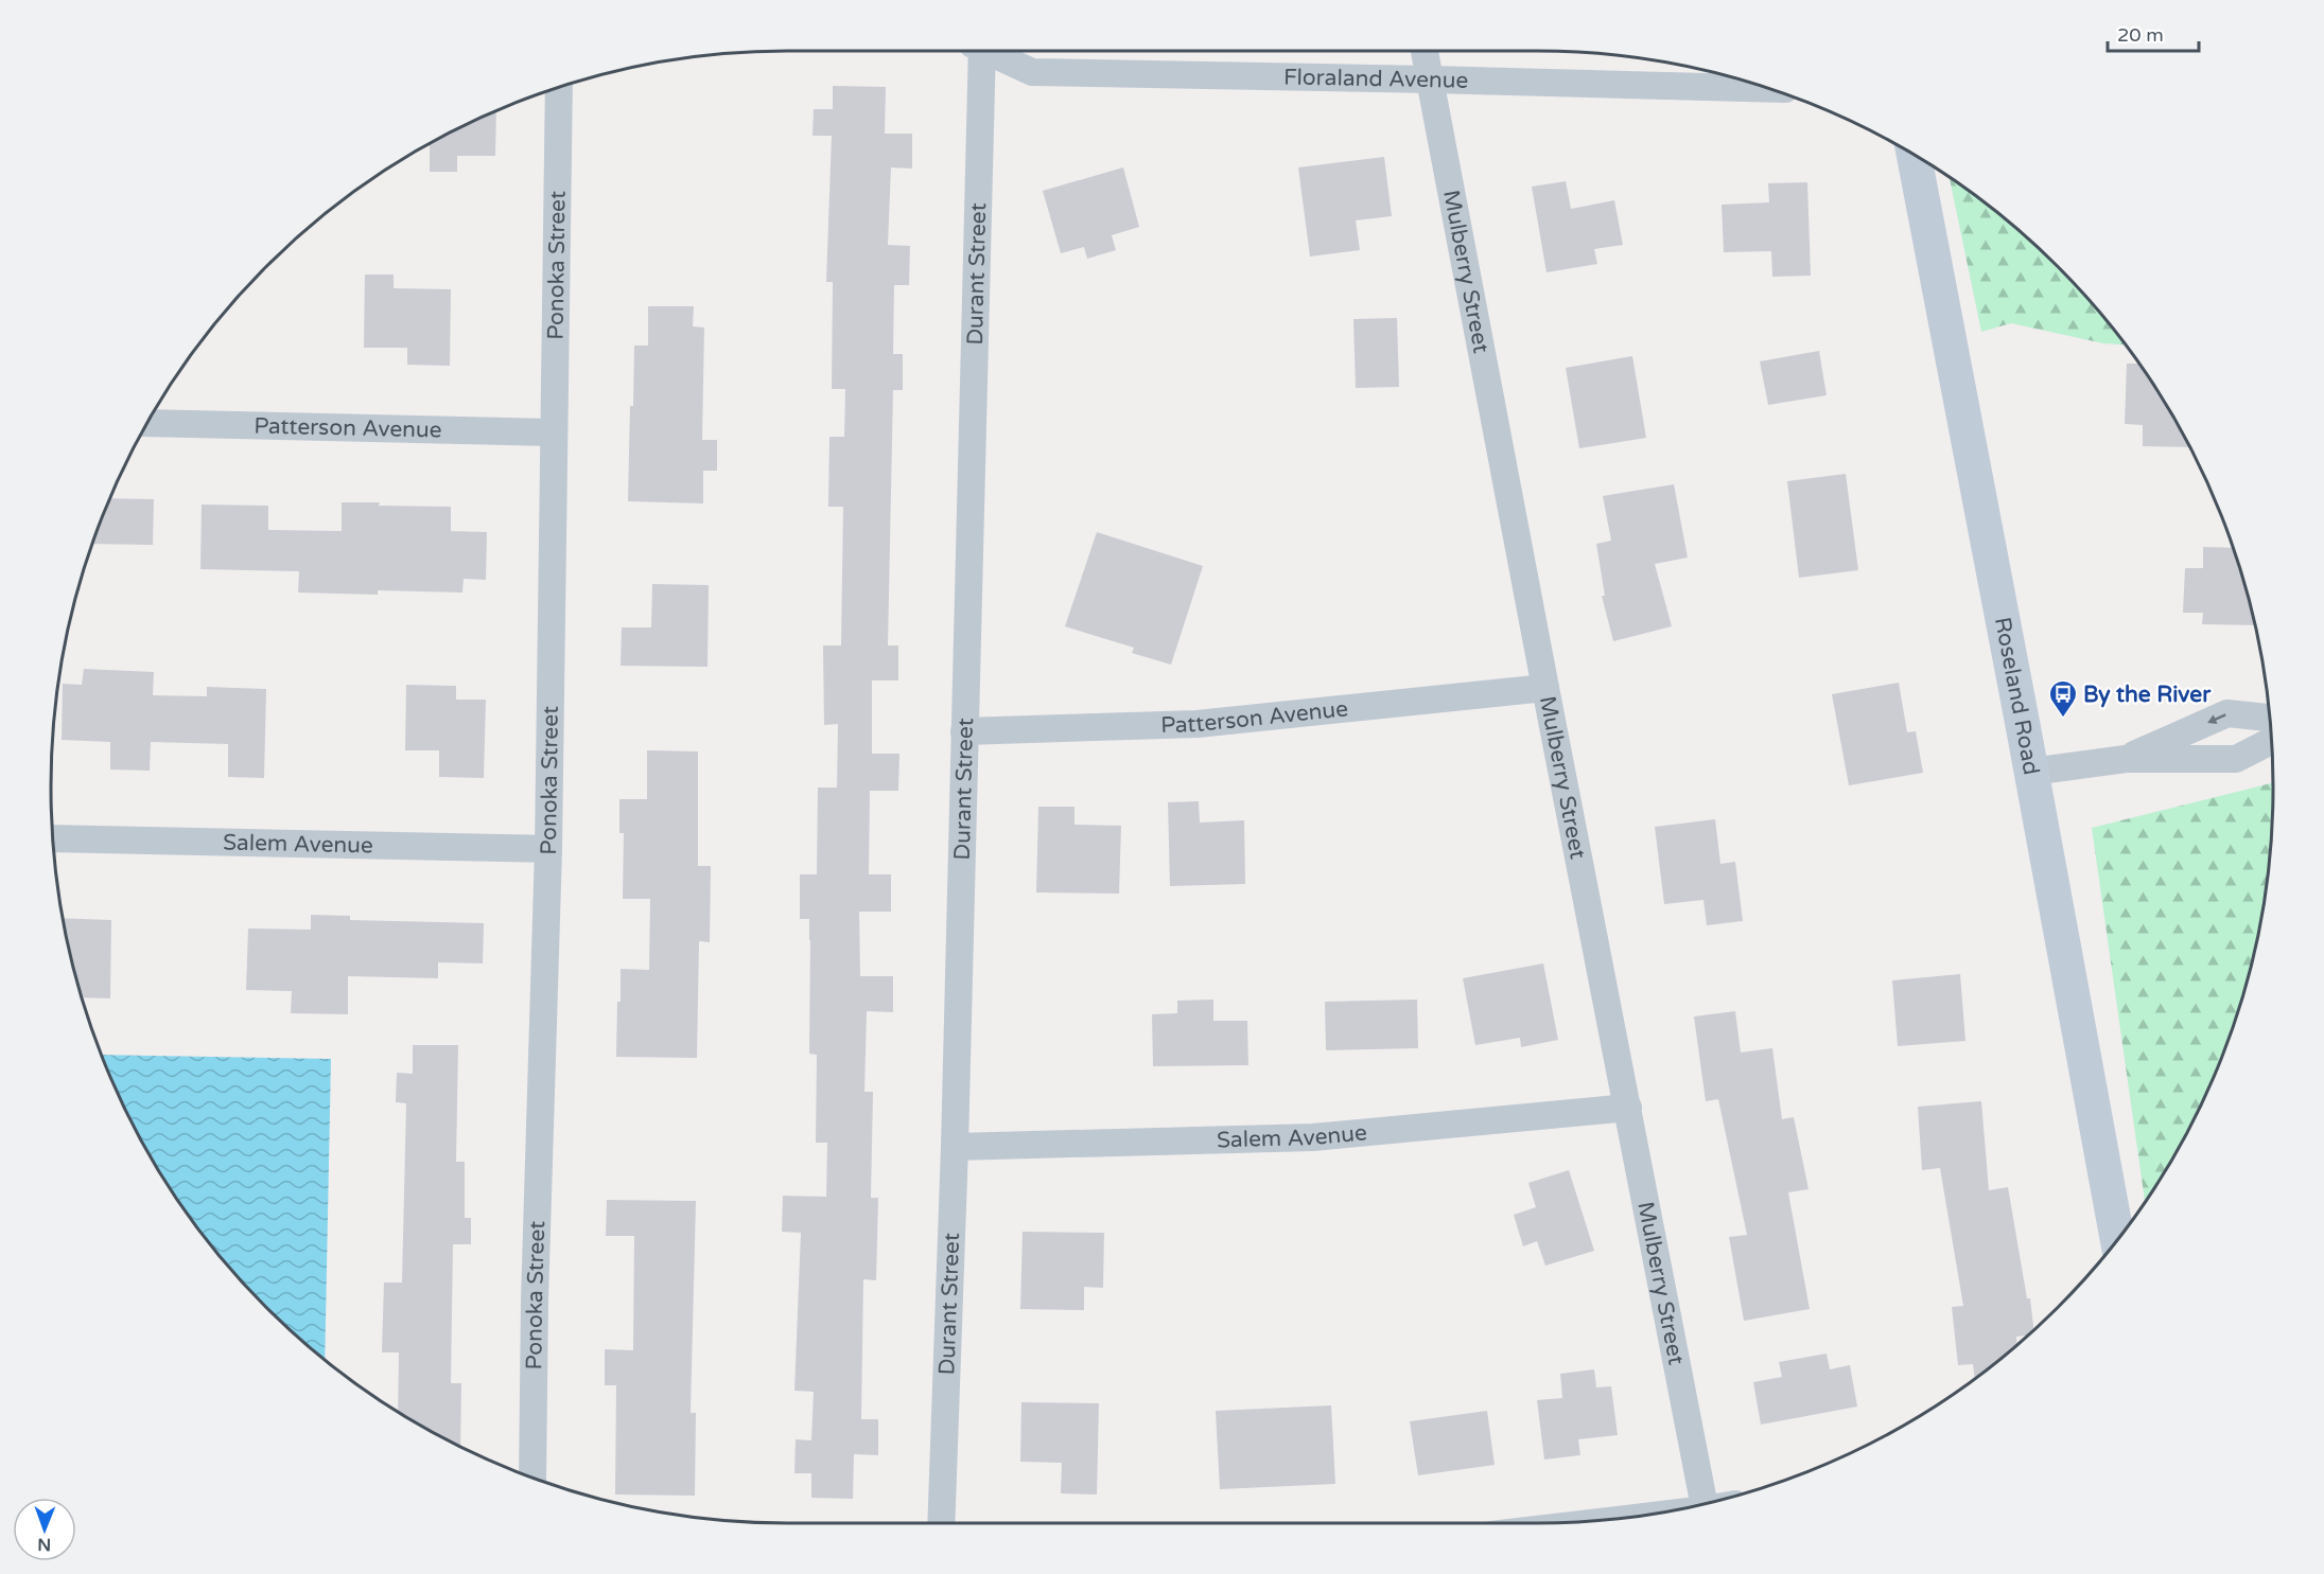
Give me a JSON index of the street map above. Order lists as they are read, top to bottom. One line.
{"streets":{"main road":["Roseland Road"],"street":["Floraland Avenue","Ponoka Street","Mulberry Street","Durant Street","Patterson Avenue","Salem Avenue"]},"crossings":[["Floraland Avenue","Mulberry Street"],["Ponoka Street","Patterson Avenue"],["Ponoka Street","Salem Avenue"],["Mulberry Street","Patterson Avenue"],["Mulberry Street","Salem Avenue"],["Durant Street","Patterson Avenue"],["Durant Street","Salem Avenue"]],"places":{"bus stop":["By the River"]},"scale_bar":"20 m","north":"bottom"}
